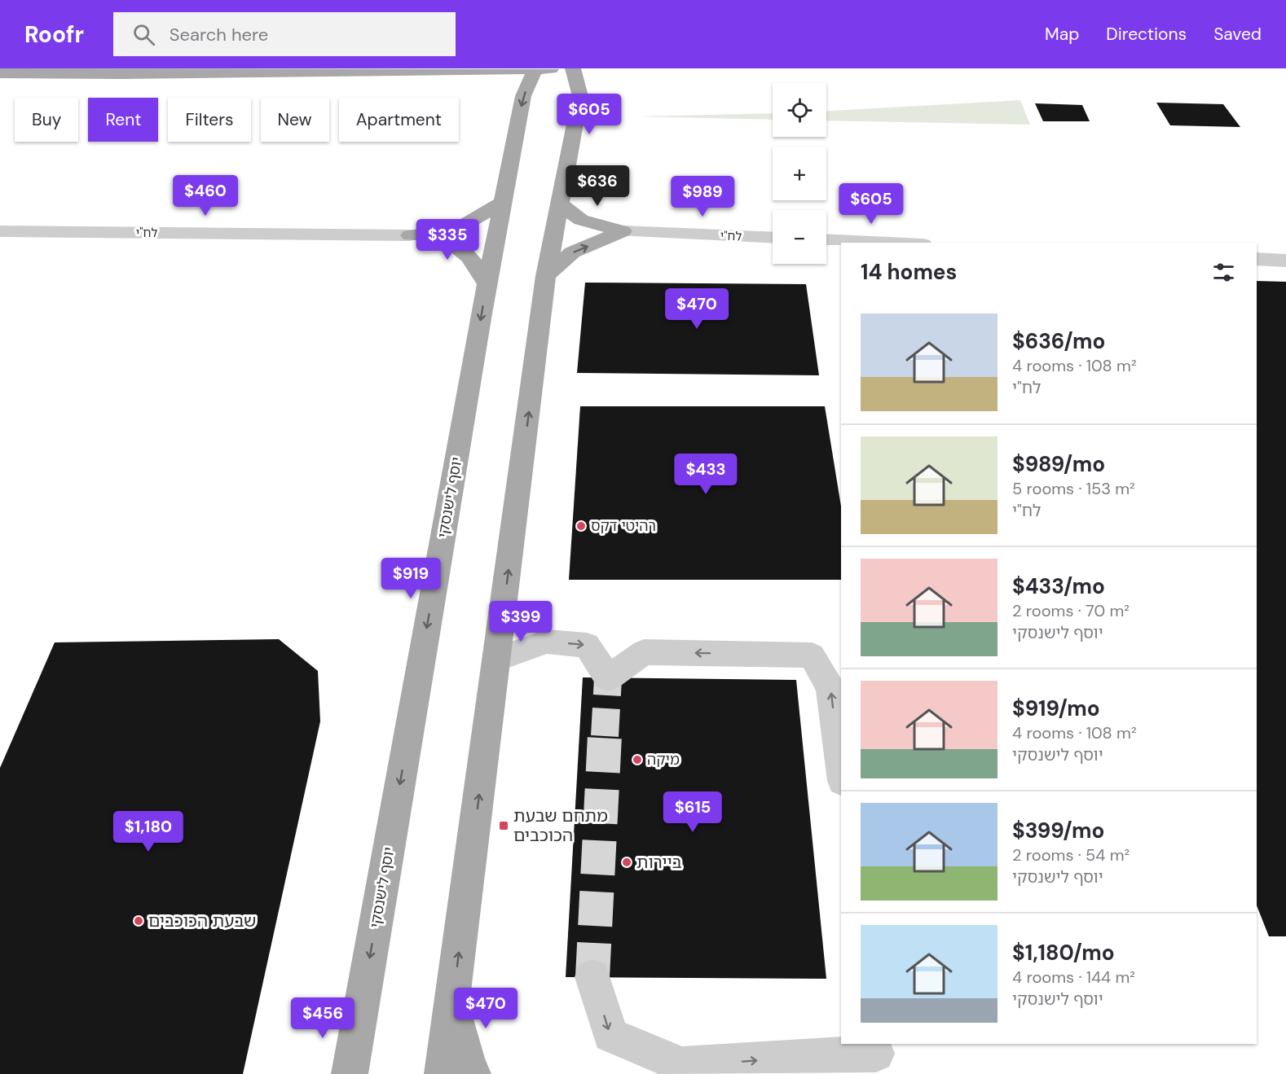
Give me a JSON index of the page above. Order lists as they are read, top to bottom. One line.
{"streets":{"main road":["יוסף לישנסקי"],"street":["לח\"י"]},"places":{"other":["רהיטי דקס","מיקה","ביירות","שבעת הכוכבים"],"transit":["מתחם שבעת הכוכבים"]},"page":{"header":"Roofr","search":"Search here","nav":["Map","Directions","Saved"],"map_buttons":["+","−"],"price":["$605","$636","$460","$989","$605","$335","$470","$433","$919","$399","$615","$1,180","$470","$456"],"chip":["Buy","Rent","Filters","New","Apartment"],"heading":"14 homes","list":[{"name":"$636/mo","note":"4 rooms · 108 m² · לח\"י"},{"name":"$989/mo","note":"5 rooms · 153 m² · לח\"י"},{"name":"$433/mo","note":"2 rooms · 70 m² · יוסף לישנסקי"},{"name":"$919/mo","note":"4 rooms · 108 m² · יוסף לישנסקי"},{"name":"$399/mo","note":"2 rooms · 54 m² · יוסף לישנסקי"},{"name":"$1,180/mo","note":"4 rooms · 144 m² · יוסף לישנסקי"}]}}
